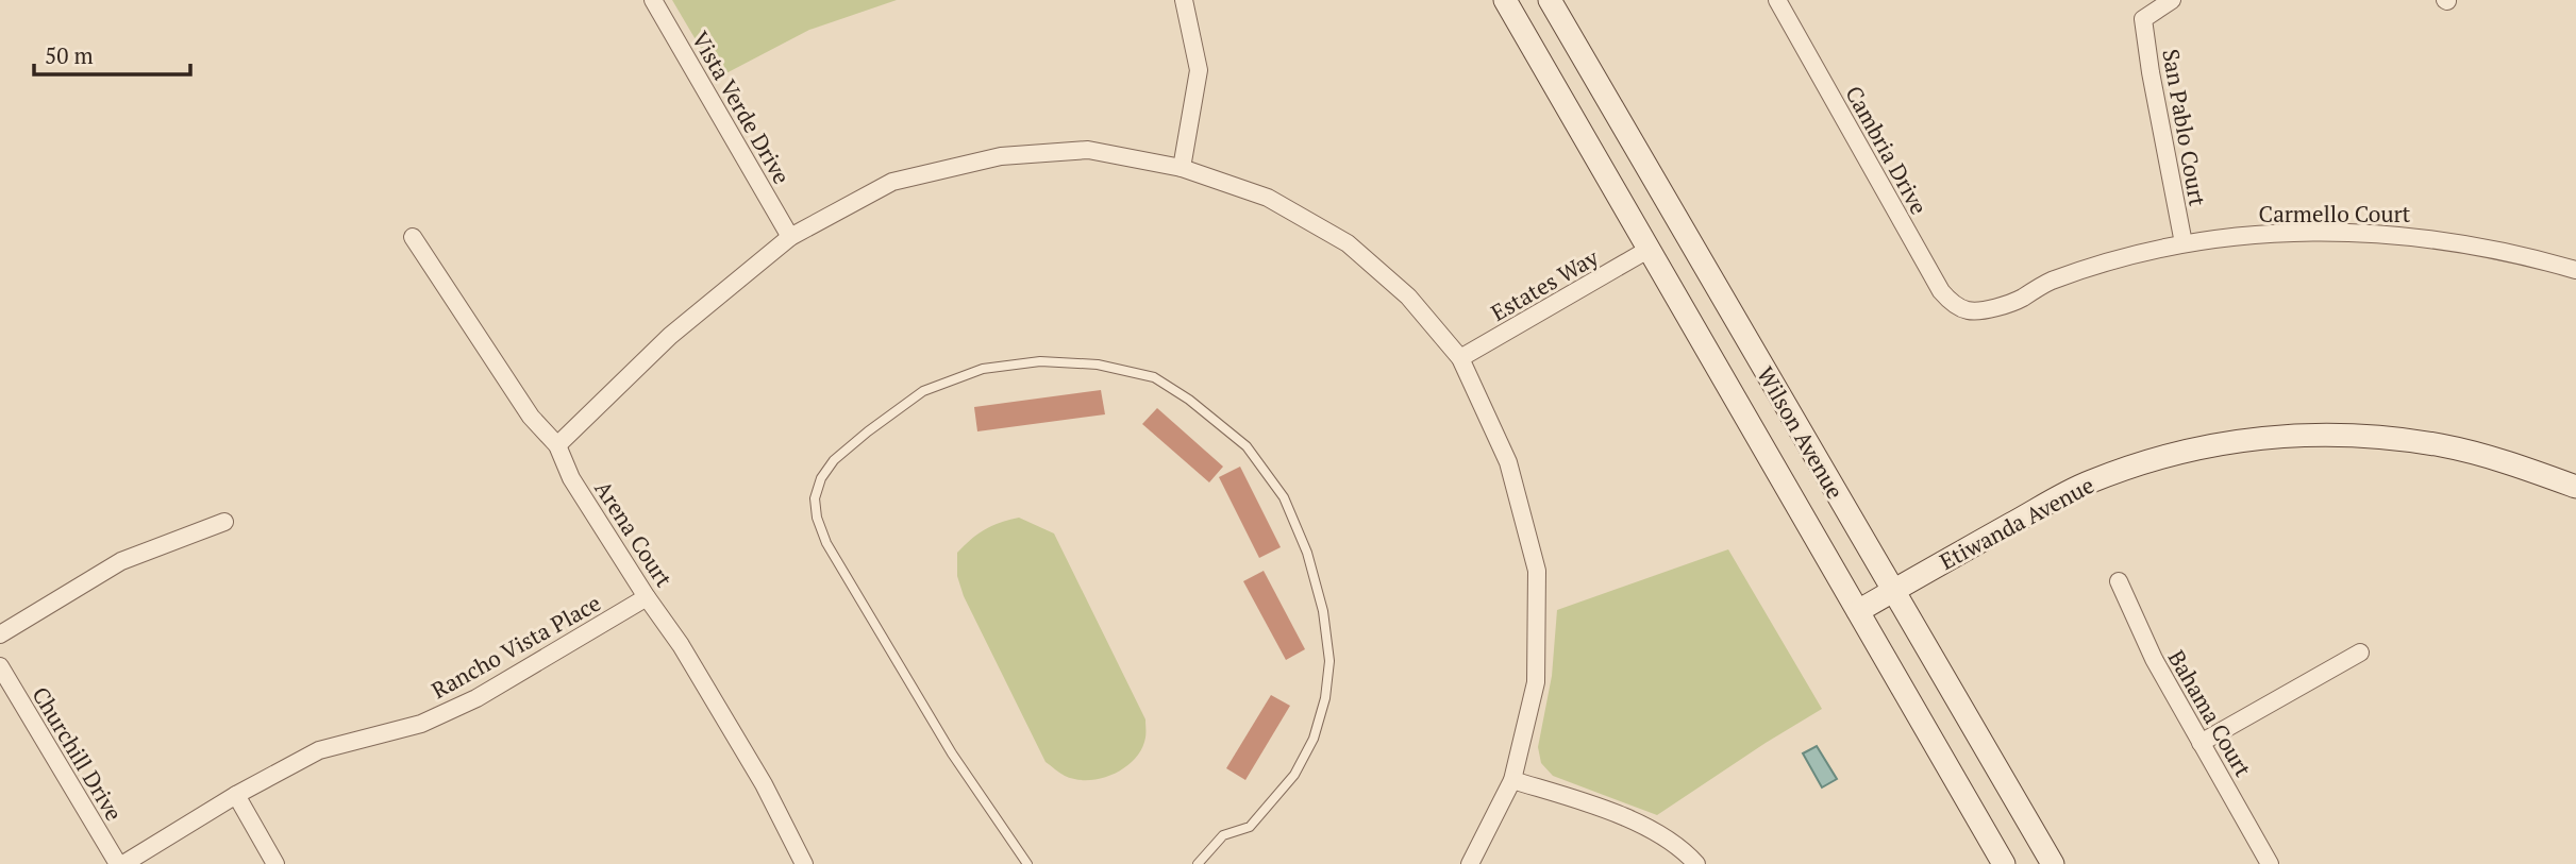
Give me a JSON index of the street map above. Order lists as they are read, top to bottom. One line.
{"streets":{"main road":["Wilson Avenue","Etiwanda Avenue"],"street":["Vista Verde Drive","San Pablo Court","Cambria Drive","Carmello Court","Estates Way","Arena Court","Rancho Vista Place","Bahama Court","Churchill Drive"]},"crossings":[["San Pablo Court","Carmello Court"],["Cambria Drive","Carmello Court"],["Estates Way","Wilson Avenue"],["Wilson Avenue","Etiwanda Avenue"],["Arena Court","Rancho Vista Place"]],"scale_bar":"50 m"}
